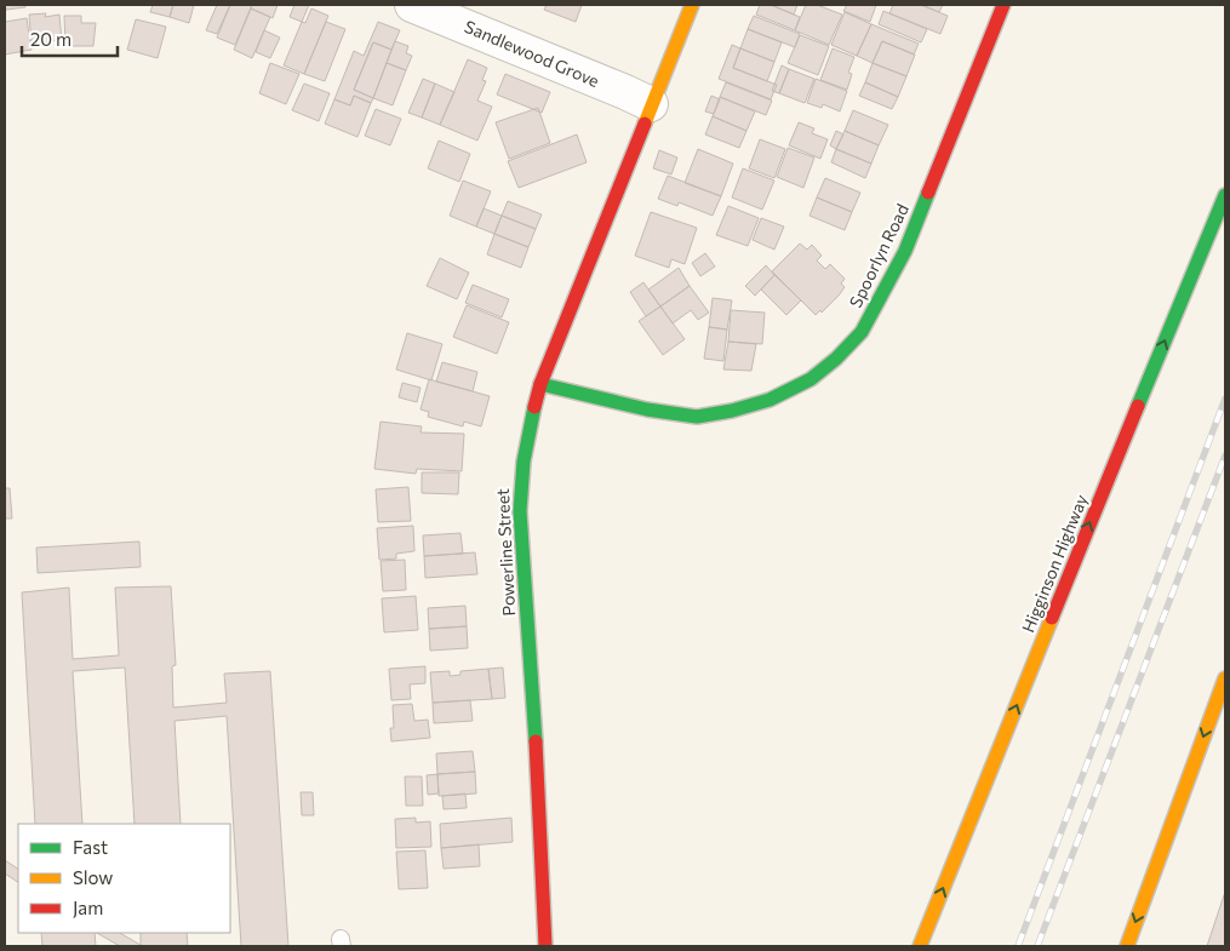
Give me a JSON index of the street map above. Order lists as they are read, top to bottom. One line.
{"streets":{"main road":["Spoorlyn Road","Powerline Street","Higginson Highway"],"street":["Sandlewood Grove"]},"crossings":[["Sandlewood Grove","Powerline Street"],["Spoorlyn Road","Powerline Street"]],"one_way":["Higginson Highway"],"legend":["Fast","Slow","Jam"],"scale_bar":"20 m"}
